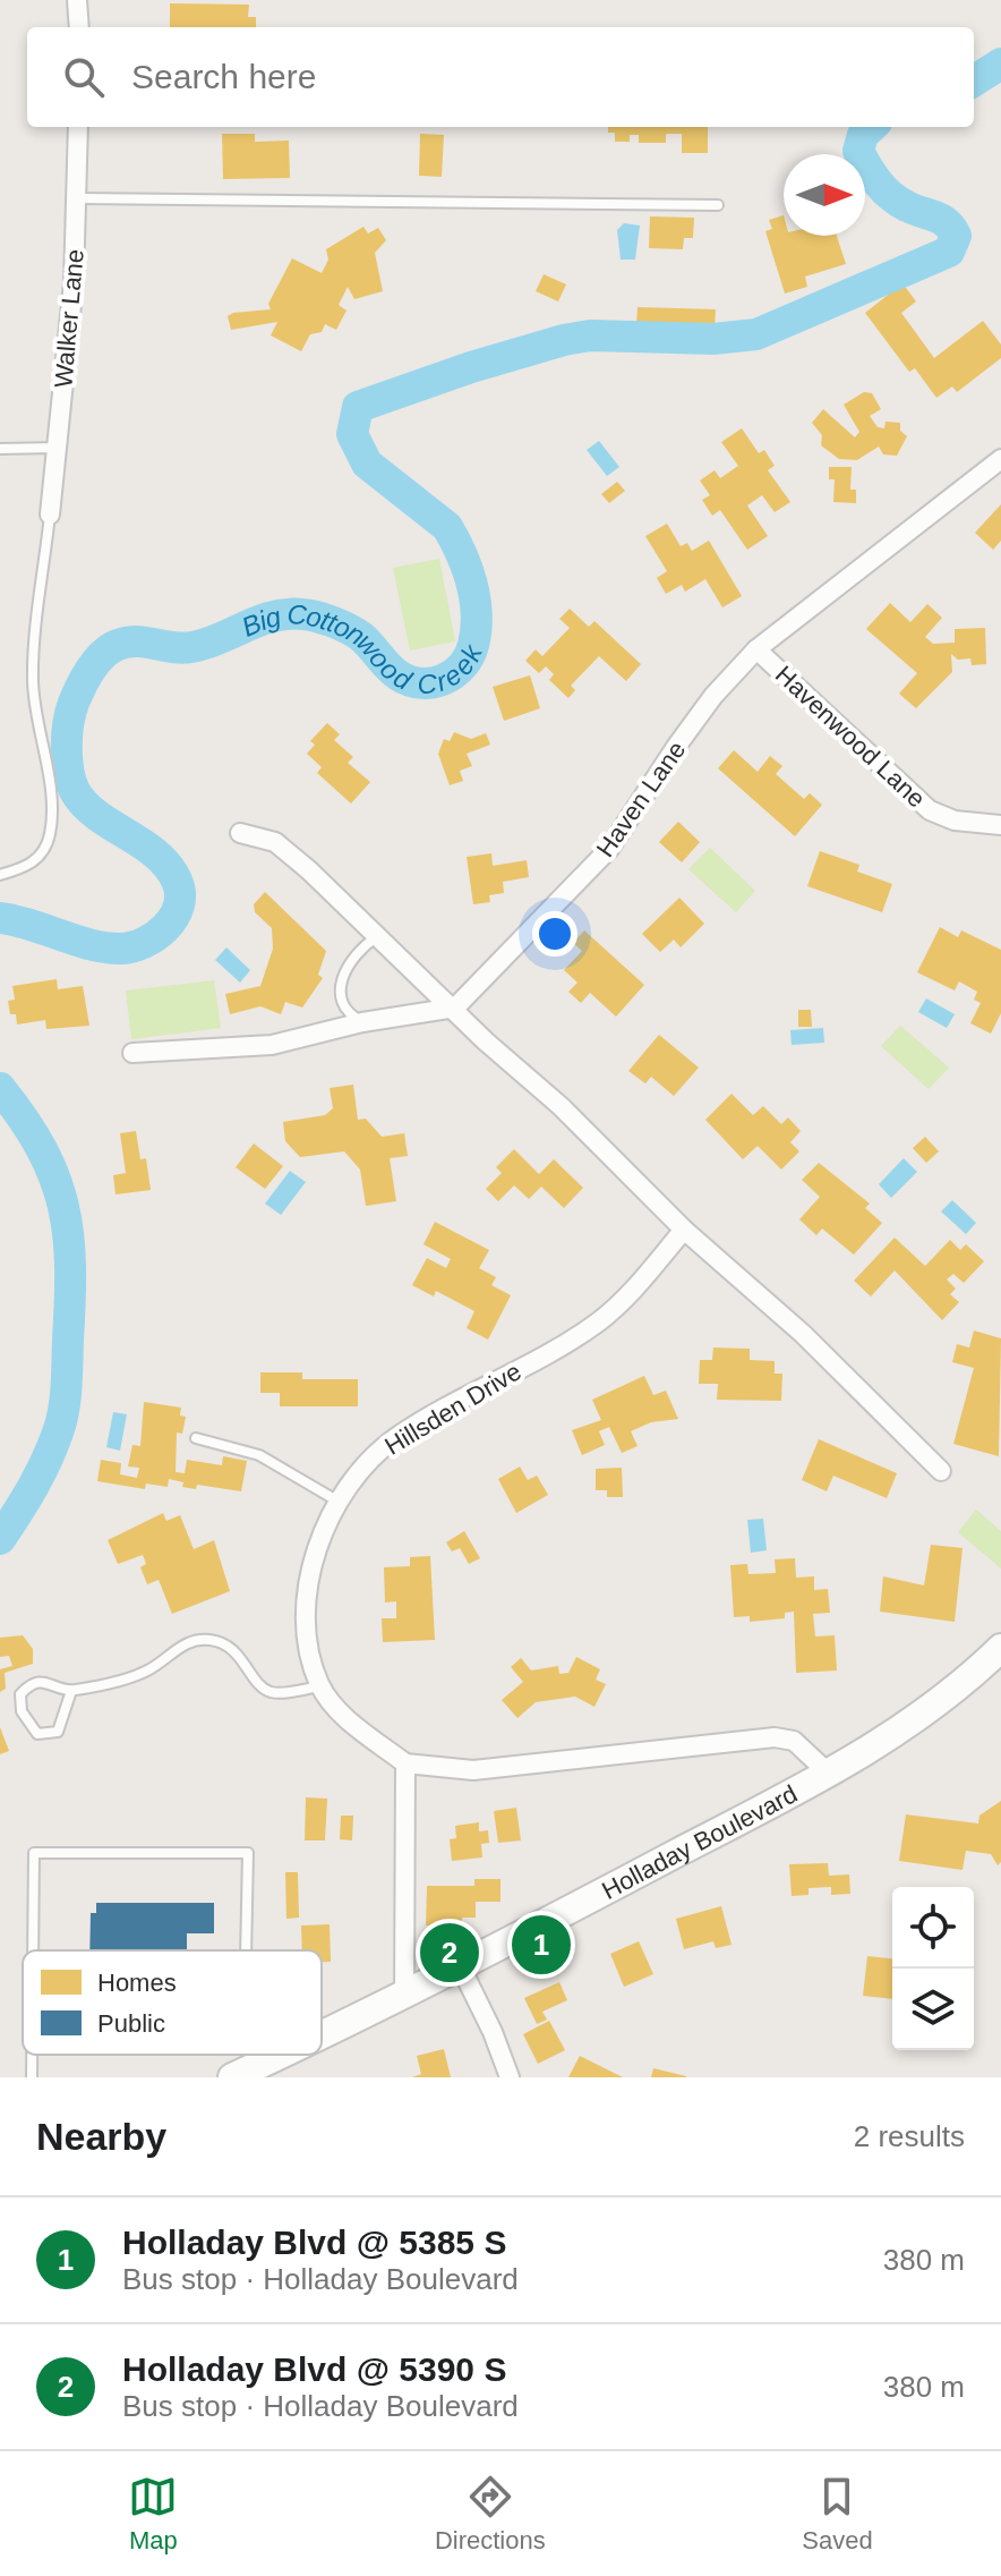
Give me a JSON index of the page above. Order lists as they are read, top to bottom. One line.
{"streets":{"main road":["Holladay Boulevard"],"street":["Walker Lane","Havenwood Lane","Haven Lane","Hillsden Drive"]},"crossings":[["Havenwood Lane","Haven Lane"]],"water":["Big Cottonwood Creek"],"legend":["Homes","Public"],"north":"right","page":{"search":"Search here","pins":["1","2"],"heading":["Nearby","2 results"],"list":[{"mark":"1","name":"Holladay Blvd @ 5385 S","note":"Bus stop · Holladay Boulevard","value":"380 m"},{"mark":"2","name":"Holladay Blvd @ 5390 S","note":"Bus stop · Holladay Boulevard","value":"380 m"}],"nav":["Map","Directions","Saved"]}}
